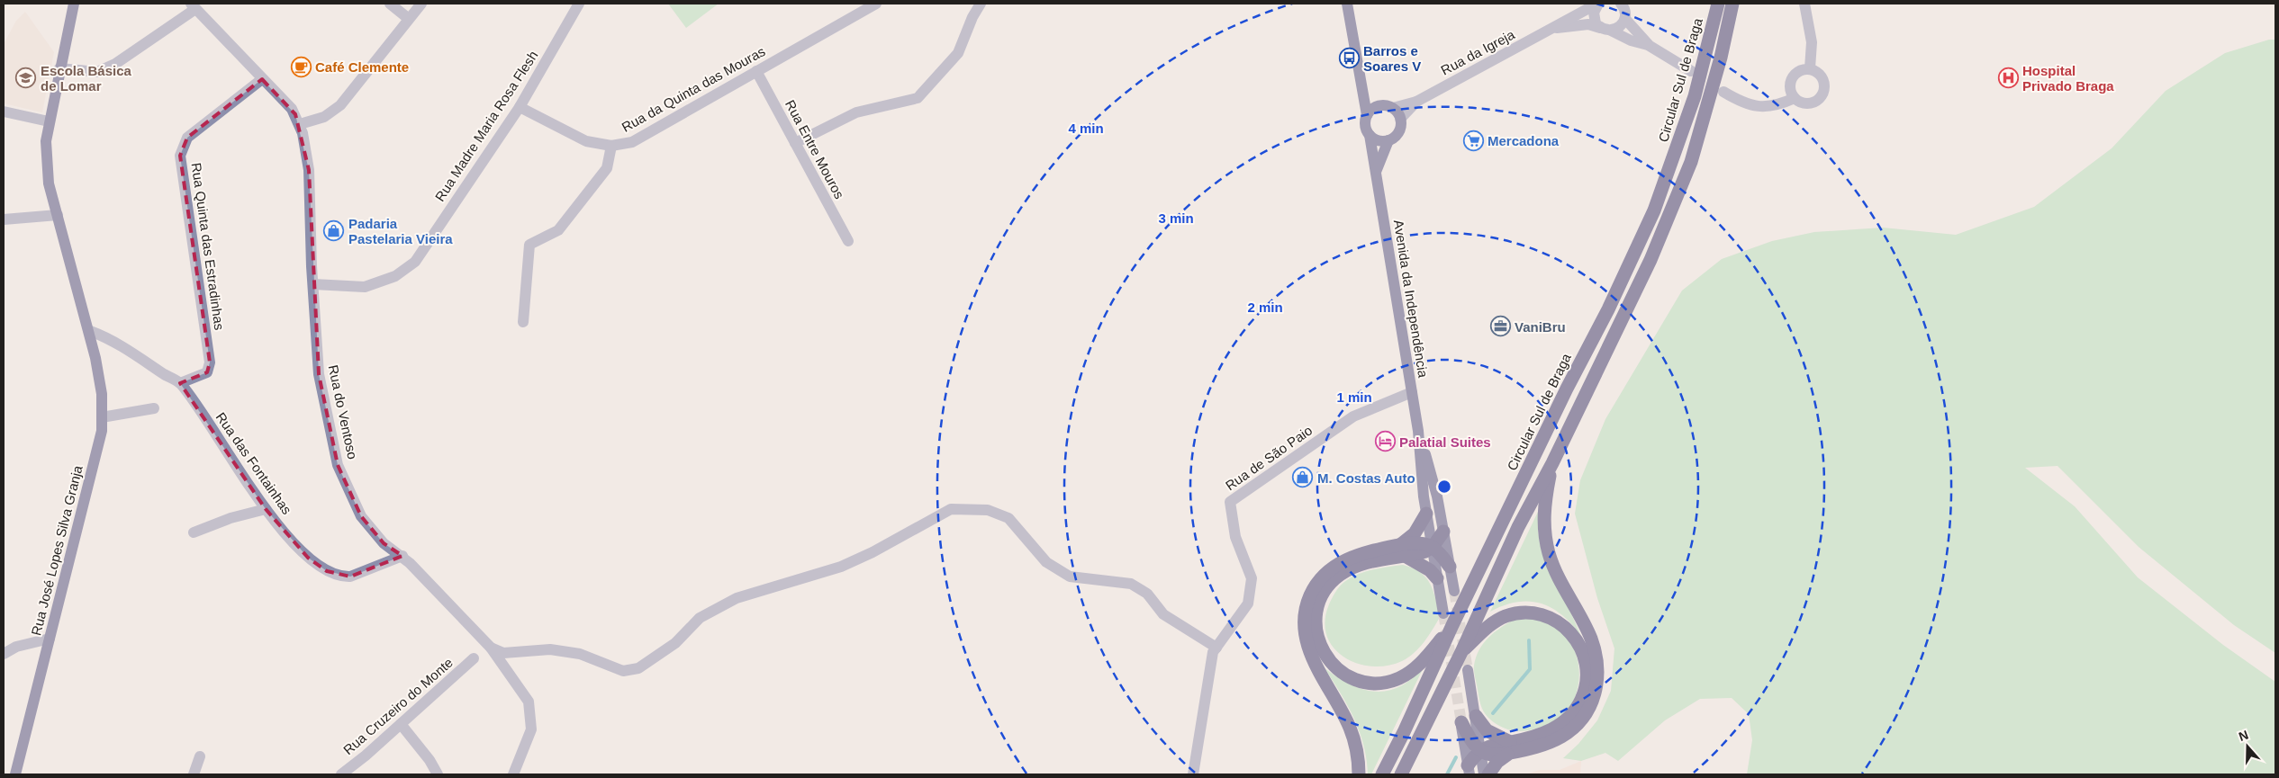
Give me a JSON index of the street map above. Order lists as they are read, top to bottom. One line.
{"streets":{"highway":["Circular Sul de Braga"],"main road":["Avenida da Independência","Rua José Lopes Silva Granja"],"street":["Rua da Igreja","Rua da Quinta das Mouras","Rua Madre Maria Rosa Flesh","Rua Entre Mouros","Rua Quinta das Estradinhas","Rua do Ventoso","Rua de São Paio","Rua das Fontainhas","Rua Cruzeiro do Monte"]},"crossings":[["Rua da Igreja","Avenida da Independência"],["Rua da Quinta das Mouras","Rua Madre Maria Rosa Flesh"],["Rua da Quinta das Mouras","Rua Entre Mouros"],["Rua Madre Maria Rosa Flesh","Rua do Ventoso"],["Rua Quinta das Estradinhas","Rua das Fontainhas"],["Avenida da Independência","Rua de São Paio"],["Rua do Ventoso","Rua das Fontainhas"],["Rua das Fontainhas","Rua José Lopes Silva Granja"]],"places":{"bus stop":["Barros e Soares V"],"cafe":["Café Clemente"],"school or university":["Escola Básica de Lomar"],"hospital":["Hospital Privado Braga"],"supermarket":["Mercadona"],"shop":["Padaria Pastelaria Vieira","M. Costas Auto"],"office":["VaniBru"],"hotel":["Palatial Suites"]},"north":"top","rings":["4 min","3 min","2 min","1 min"]}
